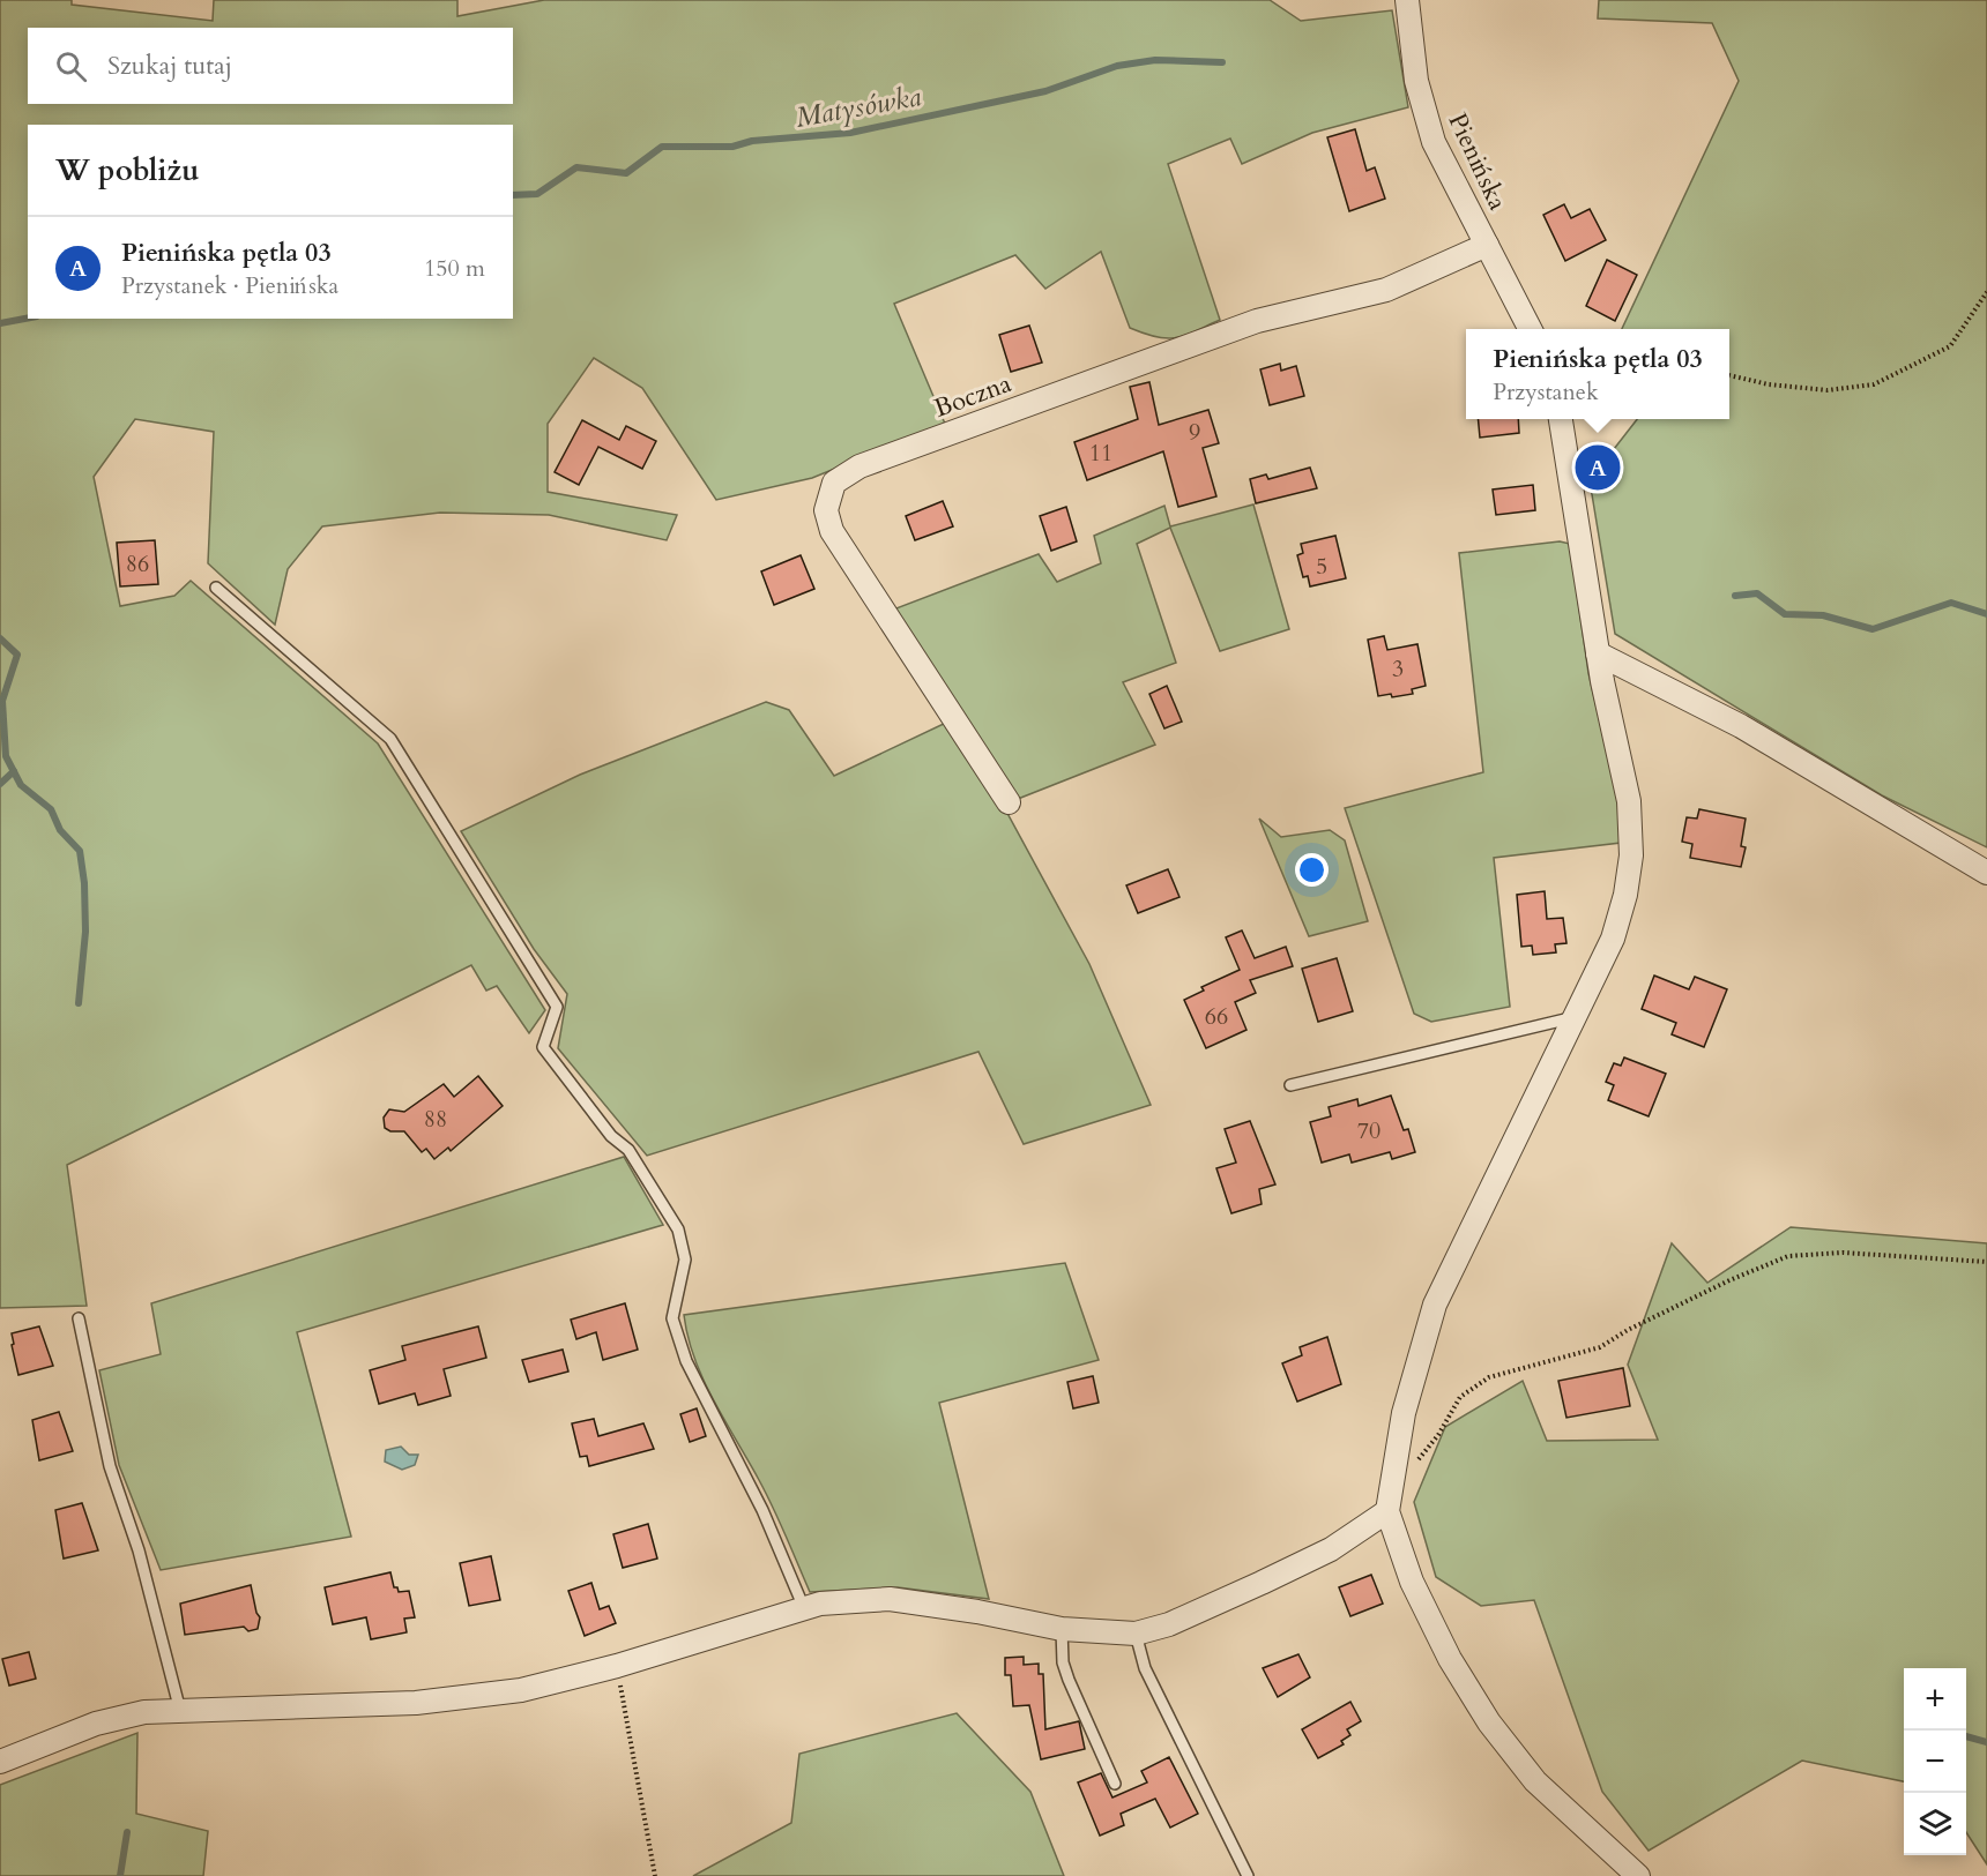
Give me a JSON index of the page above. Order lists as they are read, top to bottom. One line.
{"streets":{"street":["Pienińska","Boczna"]},"crossings":[["Pienińska","Boczna"]],"water":["Matysówka"],"house_numbers":["9","11","86","5","3","66","88","70"],"page":{"search":"Szukaj tutaj","heading":"W pobliżu","list":[{"mark":"A","name":"Pienińska pętla 03","note":"Przystanek · Pienińska","value":"150 m"}],"popup":["Pienińska pętla 03","Przystanek"],"pins":"A","map_buttons":["+","−"]}}
